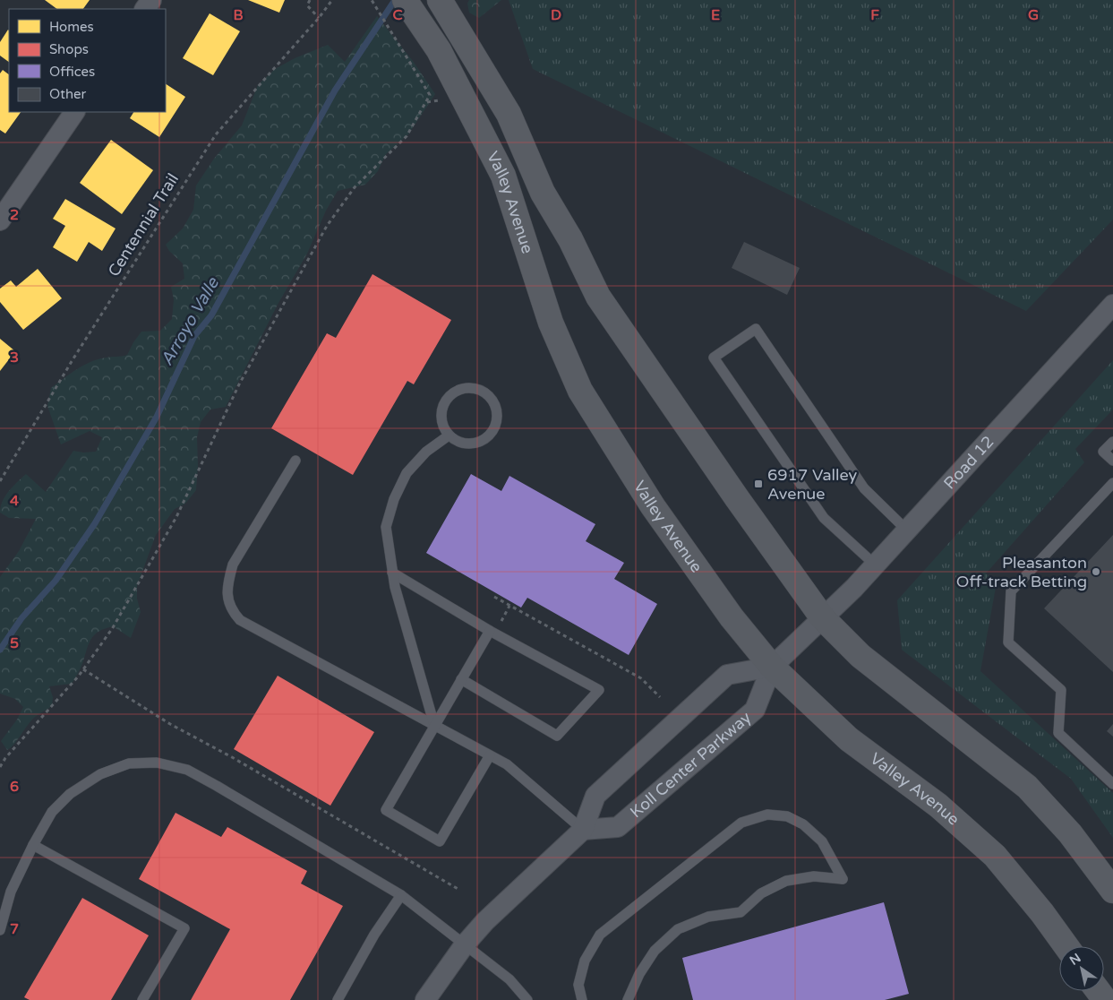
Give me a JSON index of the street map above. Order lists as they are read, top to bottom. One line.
{"streets":{"main road":["Valley Avenue"],"street":["Road 12","Koll Center Parkway"],"path":["Centennial Trail"]},"crossings":[["Valley Avenue","Road 12"],["Valley Avenue","Koll Center Parkway"],["Road 12","Koll Center Parkway"]],"water":["Arroyo Valle"],"places":{"transit":["6917 Valley Avenue"],"other":["Pleasanton Off-track Betting"]},"legend":["Homes","Shops","Offices","Other"],"north":"top left","grid":{"columns":["B","C","D","E","F","G"],"rows":["2","3","4","5","6","7"]}}
